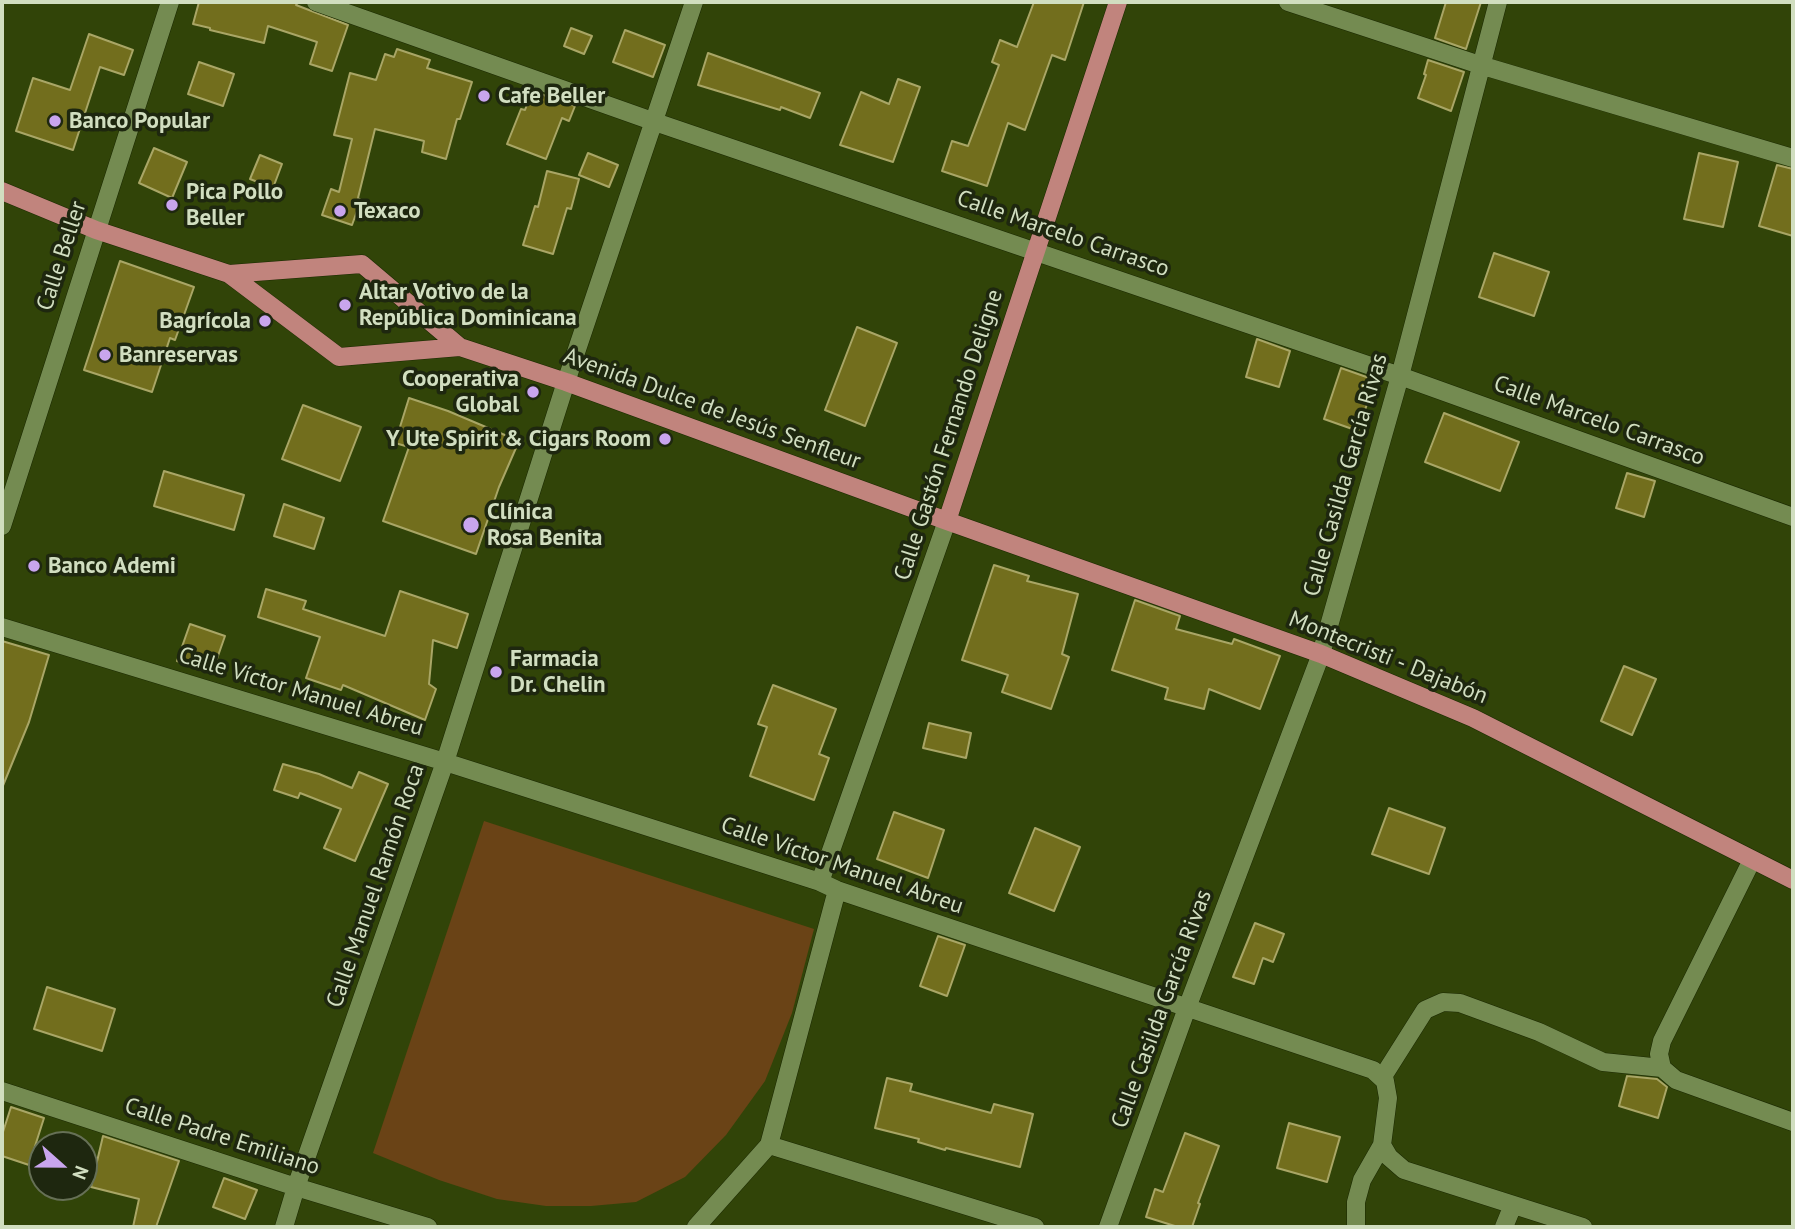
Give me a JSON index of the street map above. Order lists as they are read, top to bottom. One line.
{"streets":{"main road":["Avenida Dulce de Jesús Senfleur","Calle Gastón Fernando Deligne","Montecristi - Dajabón"],"street":["Calle Marcelo Carrasco","Calle Beller","Calle Casilda García Rivas","Calle Víctor Manuel Abreu","Calle Manuel Ramón Roca","Calle Padre Emiliano"]},"crossings":[["Calle Marcelo Carrasco","Calle Gastón Fernando Deligne"],["Calle Marcelo Carrasco","Calle Casilda García Rivas"],["Calle Marcelo Carrasco","Calle Manuel Ramón Roca"],["Calle Beller","Avenida Dulce de Jesús Senfleur"],["Avenida Dulce de Jesús Senfleur","Calle Gastón Fernando Deligne"],["Avenida Dulce de Jesús Senfleur","Montecristi - Dajabón"],["Avenida Dulce de Jesús Senfleur","Calle Manuel Ramón Roca"],["Calle Gastón Fernando Deligne","Montecristi - Dajabón"],["Calle Gastón Fernando Deligne","Calle Víctor Manuel Abreu"],["Calle Casilda García Rivas","Montecristi - Dajabón"],["Calle Casilda García Rivas","Calle Víctor Manuel Abreu"],["Calle Víctor Manuel Abreu","Calle Manuel Ramón Roca"],["Calle Manuel Ramón Roca","Calle Padre Emiliano"]],"places":["Cafe Beller","Banco Popular","Pica Pollo Beller","Texaco","Altar Votivo de la República Dominicana","Bagrícola","Banreservas","Cooperativa Global","Y Ute Spirit & Cigars Room","Clínica Rosa Benita","Banco Ademi","Farmacia Dr. Chelin"],"north":"right"}
